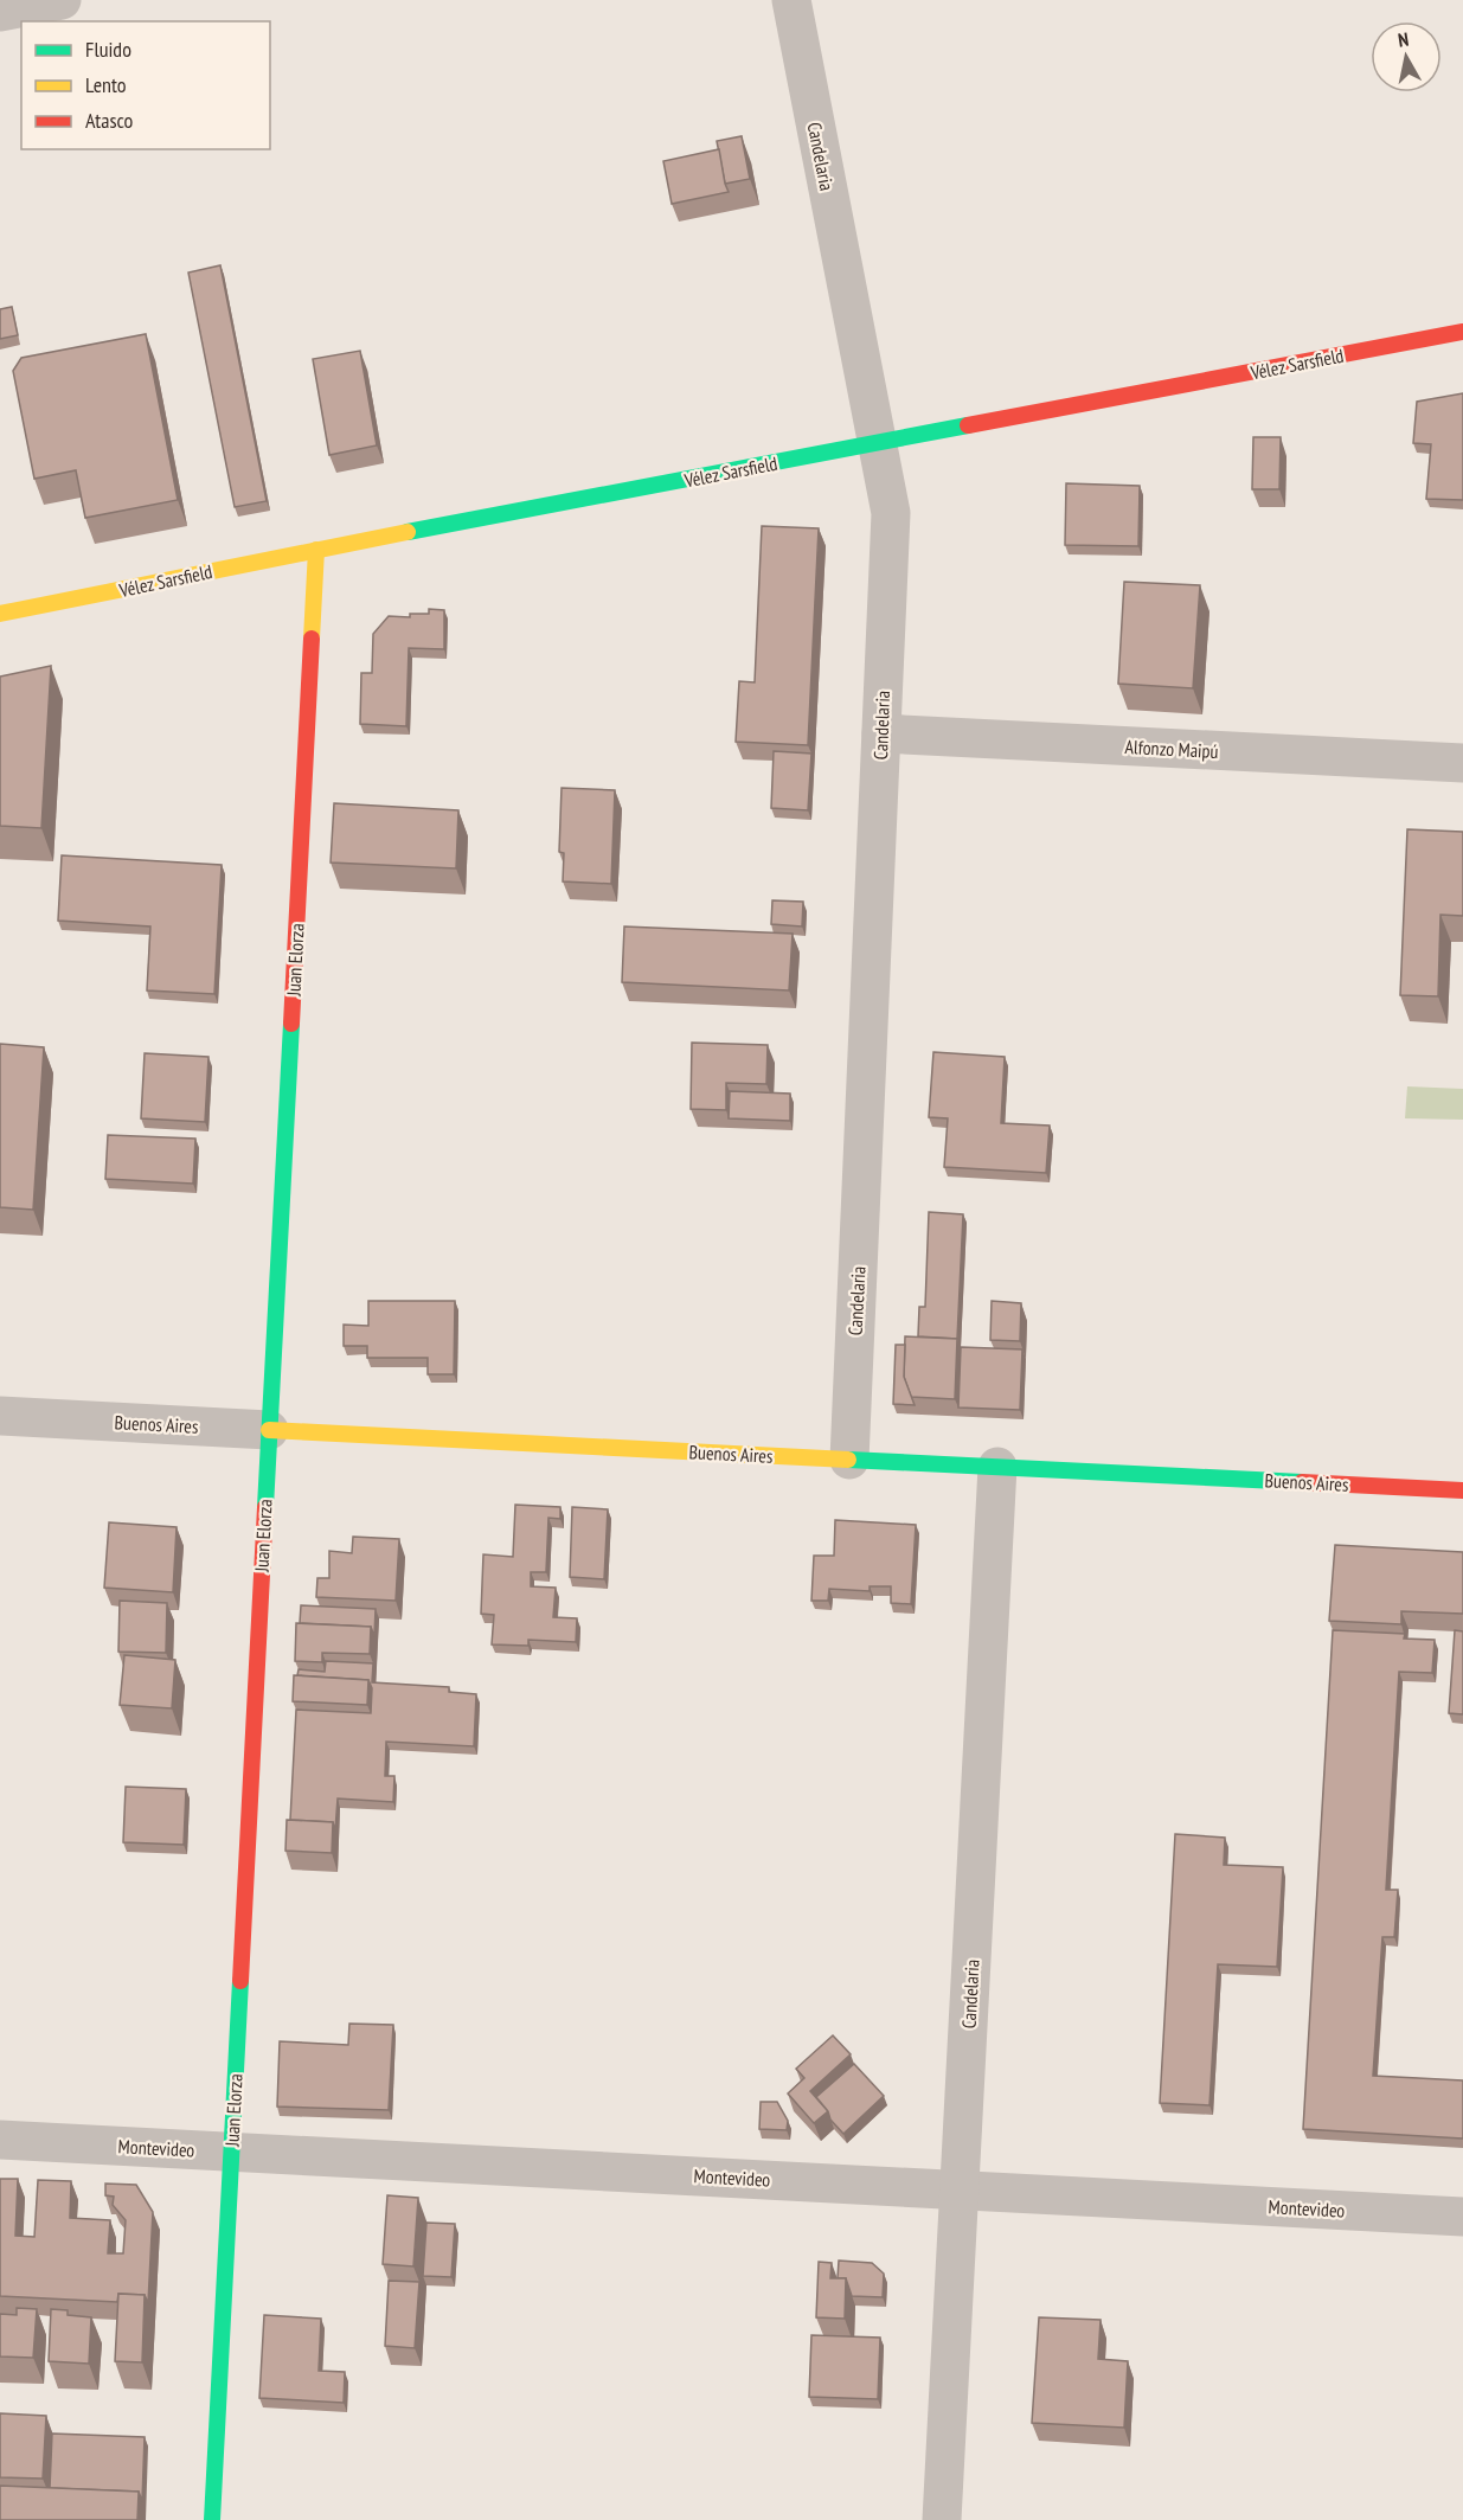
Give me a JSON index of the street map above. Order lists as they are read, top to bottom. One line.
{"streets":{"main road":["Vélez Sarsfield","Juan Elorza","Buenos Aires"],"street":["Candelaria","Alfonzo Maipú","Montevideo"]},"crossings":[["Candelaria","Vélez Sarsfield"],["Candelaria","Alfonzo Maipú"],["Candelaria","Buenos Aires"],["Candelaria","Montevideo"],["Vélez Sarsfield","Juan Elorza"],["Juan Elorza","Buenos Aires"],["Juan Elorza","Montevideo"]],"legend":["Fluido","Lento","Atasco"],"north":"top"}
